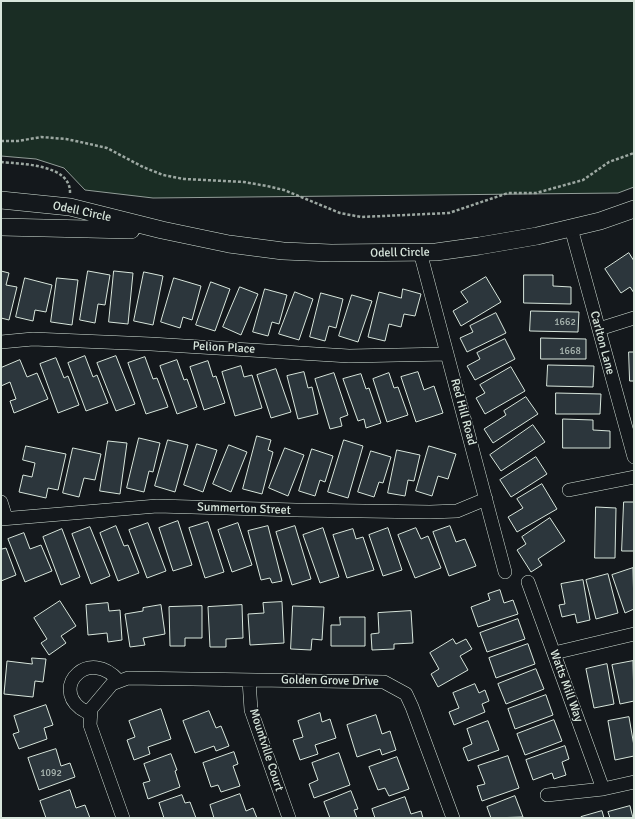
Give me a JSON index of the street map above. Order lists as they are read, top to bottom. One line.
{"streets":{"street":["Odell Circle","Carlton Lane","Pelion Place","Red Hill Road","Summerton Street","Golden Grove Drive","Watts Mill Way","Mountville Court"]},"crossings":[["Odell Circle","Carlton Lane"],["Odell Circle","Red Hill Road"],["Pelion Place","Red Hill Road"],["Red Hill Road","Summerton Street"],["Golden Grove Drive","Mountville Court"]],"house_numbers":["1662","1668","1092"]}
